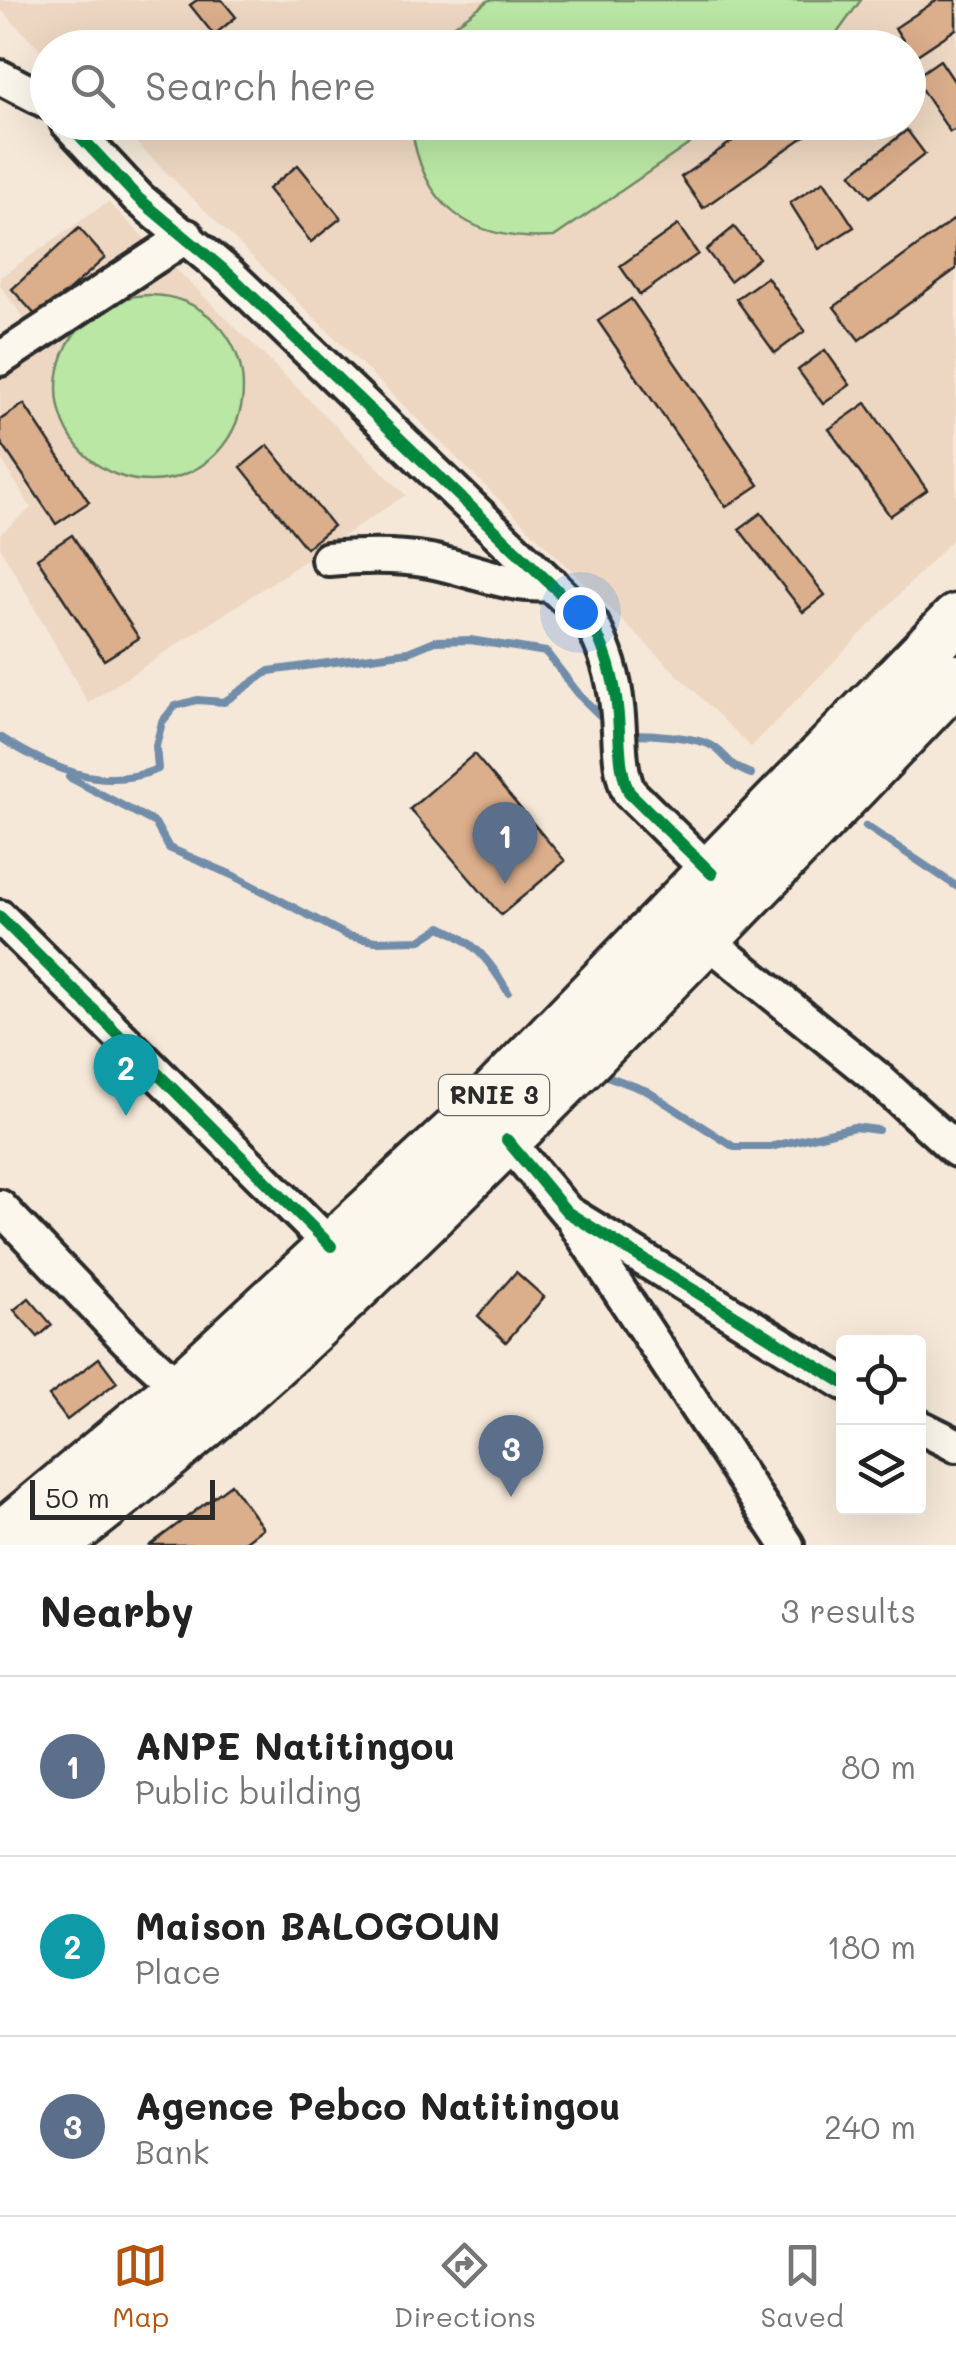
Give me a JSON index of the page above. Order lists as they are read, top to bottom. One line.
{"streets":{"highway":["RNIE 3"]},"scale_bar":"50 m","page":{"search":"Search here","pins":["1","2","3"],"scale":"50 m","heading":["Nearby","3 results"],"list":[{"mark":"1","name":"ANPE Natitingou","note":"Public building","value":"80 m"},{"mark":"2","name":"Maison BALOGOUN","note":"Place","value":"180 m"},{"mark":"3","name":"Agence Pebco Natitingou","note":"Bank","value":"240 m"}],"nav":["Map","Directions","Saved"]}}
